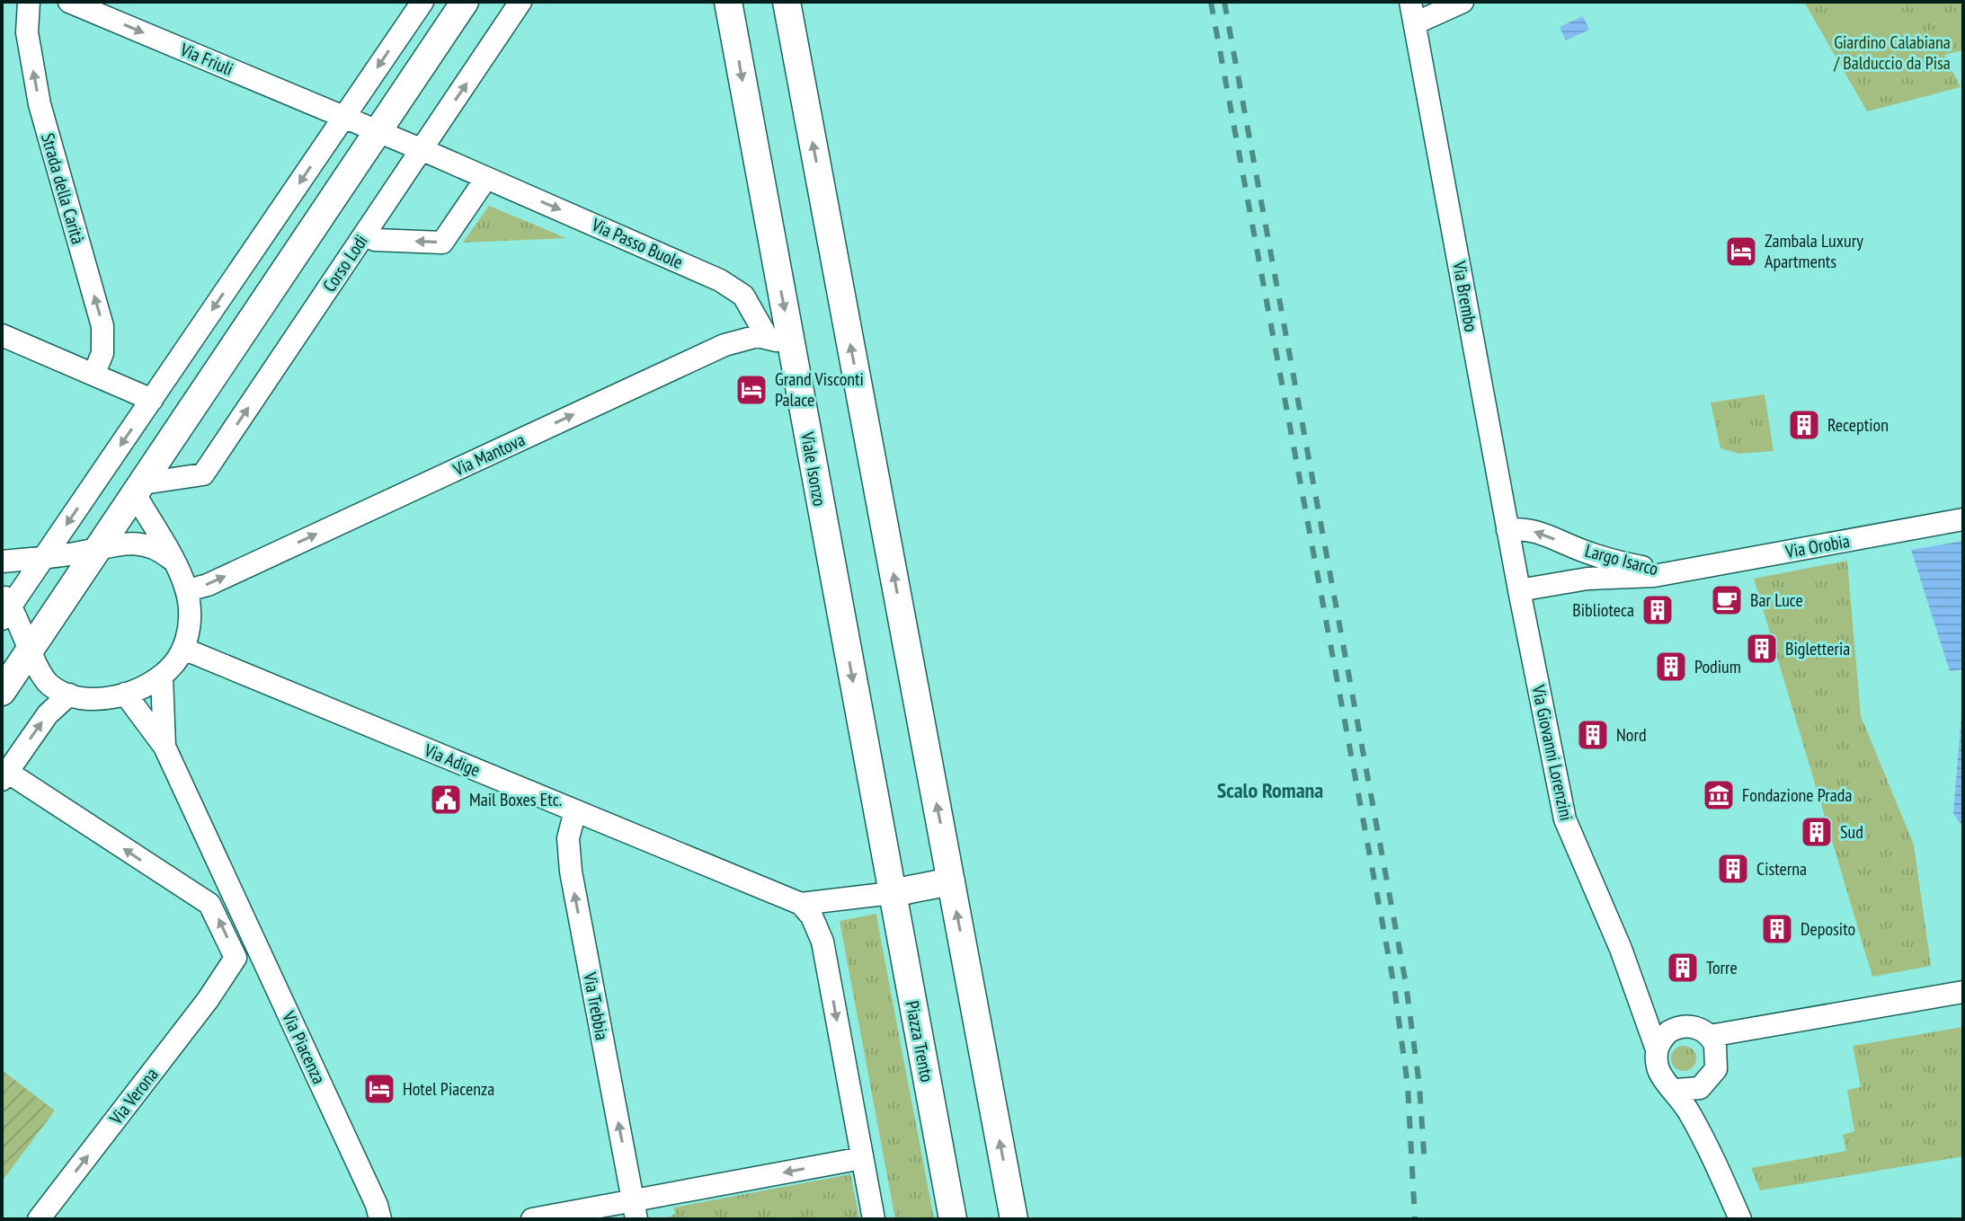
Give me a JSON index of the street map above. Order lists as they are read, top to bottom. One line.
{"streets":{"main road":["Viale Isonzo","Piazza Trento"],"street":["Via Friuli","Strada della Carità","Via Passo Buole","Corso Lodi","Via Brembo","Via Mantova","Via Orobia","Largo Isarco","Via Giovanni Lorenzini","Via Adige","Via Trebbia","Via Piacenza","Via Verona"]},"crossings":[["Via Friuli","Via Passo Buole"],["Via Passo Buole","Corso Lodi"],["Via Passo Buole","Via Mantova"],["Via Brembo","Largo Isarco"],["Via Brembo","Via Giovanni Lorenzini"],["Via Mantova","Via Adige"],["Via Mantova","Via Piacenza"],["Viale Isonzo","Piazza Trento"],["Via Orobia","Largo Isarco"],["Largo Isarco","Via Giovanni Lorenzini"],["Via Adige","Via Trebbia"],["Via Adige","Via Piacenza"]],"one_way":["Via Friuli","Strada della Carità","Via Passo Buole","Via Mantova","Via Trebbia","Via Verona"],"districts":["Scalo Romana"],"parks":["Giardino Calabiana / Balduccio da Pisa"],"places":{"hotel":["Zambala Luxury Apartments","Grand Visconti Palace","Hotel Piacenza"],"building":["Reception","Biblioteca","Bigletteria","Podium","Nord","Sud","Cisterna","Deposito","Torre"],"cafe":["Bar Luce"],"museum":["Fondazione Prada"],"public building":["Mail Boxes Etc."]}}
